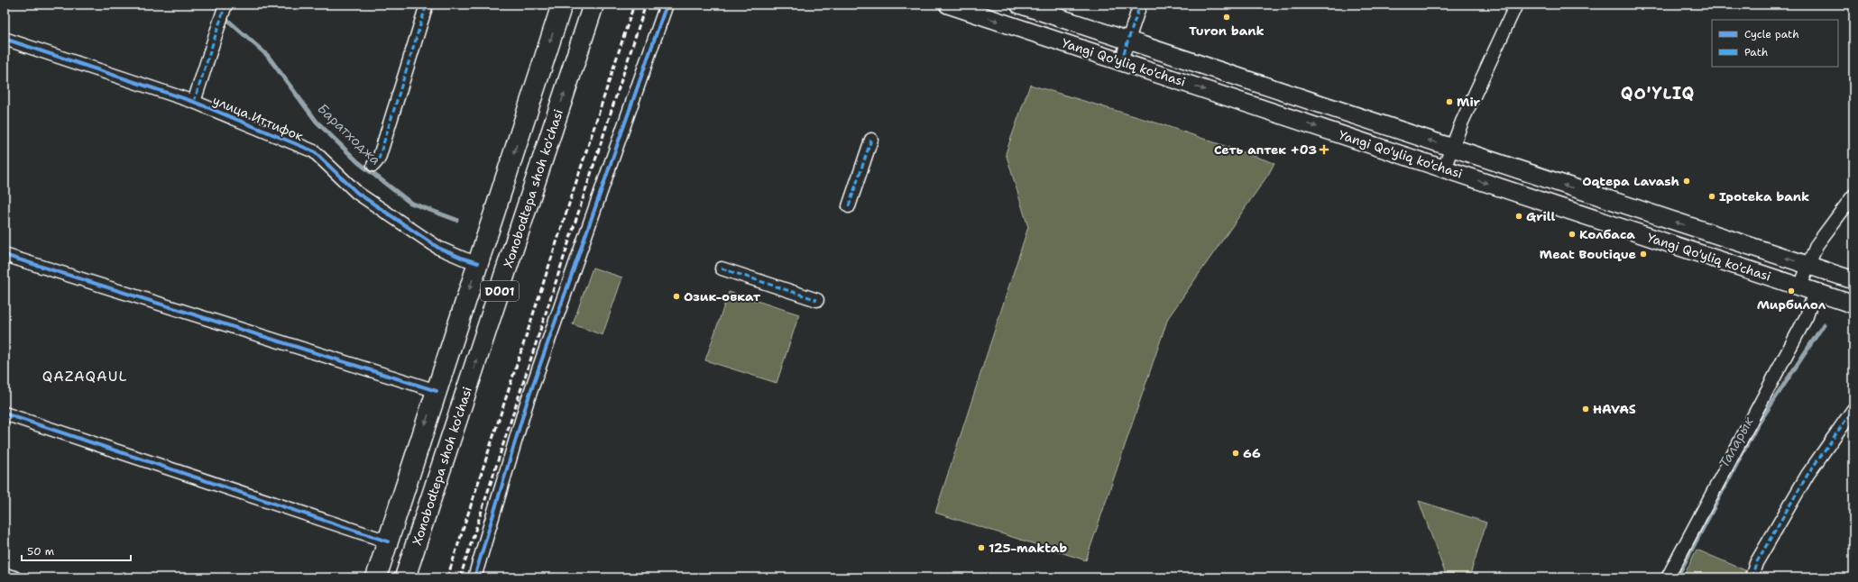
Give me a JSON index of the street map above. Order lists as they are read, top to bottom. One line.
{"streets":{"highway":["Xonobodtepa shoh ko'chasi","D001"],"main road":["Yangi Qo'yliq ko'chasi"],"street":["улица Иттифок"]},"crossings":[["улица Иттифок","D001"]],"districts":["QO'YLIQ","QAZAQAUL"],"water":["Баратходжа","Таларык"],"places":{"other":["Turon bank","Mir","Oqtepa Lavash","Ipoteka bank","Grill","Колбаса","Meat Boutique","Мирбилол","Озик-овкат","HAVAS","66","125-maktab"],"health":["Сеть аптек +03"]},"legend":["Cycle path","Path"],"scale_bar":"50 m"}
